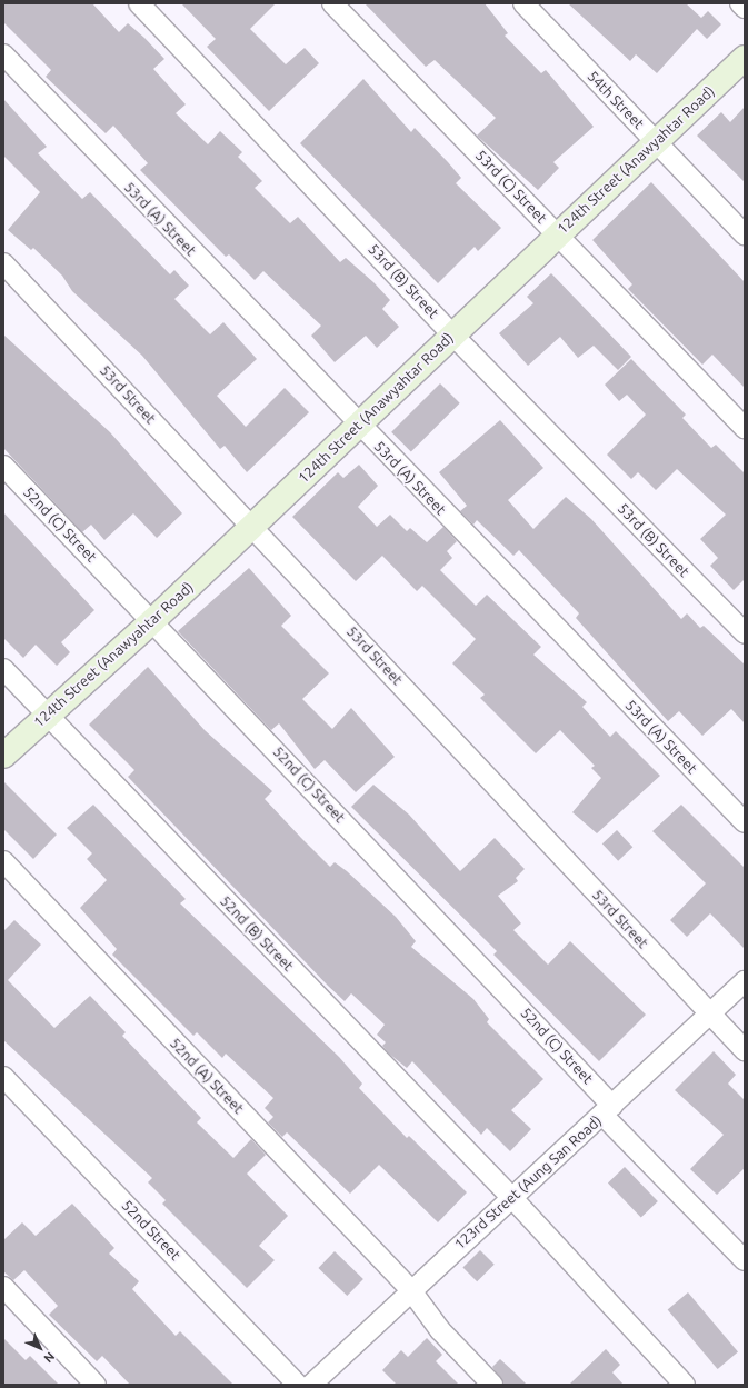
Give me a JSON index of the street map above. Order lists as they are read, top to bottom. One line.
{"streets":{"street":["54th Street","124th Street (Anawyahtar Road)","53rd (C) Street","53rd (A) Street","53rd (B) Street","53rd Street","52nd (C) Street","52nd (B) Street","52nd (A) Street","123rd Street (Aung San Road)","52nd Street"]},"crossings":[["54th Street","124th Street (Anawyahtar Road)"],["124th Street (Anawyahtar Road)","53rd (C) Street"],["124th Street (Anawyahtar Road)","53rd (A) Street"],["124th Street (Anawyahtar Road)","53rd (B) Street"],["124th Street (Anawyahtar Road)","53rd Street"],["124th Street (Anawyahtar Road)","52nd (C) Street"],["124th Street (Anawyahtar Road)","52nd (B) Street"],["53rd Street","123rd Street (Aung San Road)"],["52nd (C) Street","123rd Street (Aung San Road)"],["52nd (B) Street","123rd Street (Aung San Road)"],["52nd (A) Street","123rd Street (Aung San Road)"]],"north":"bottom right"}
